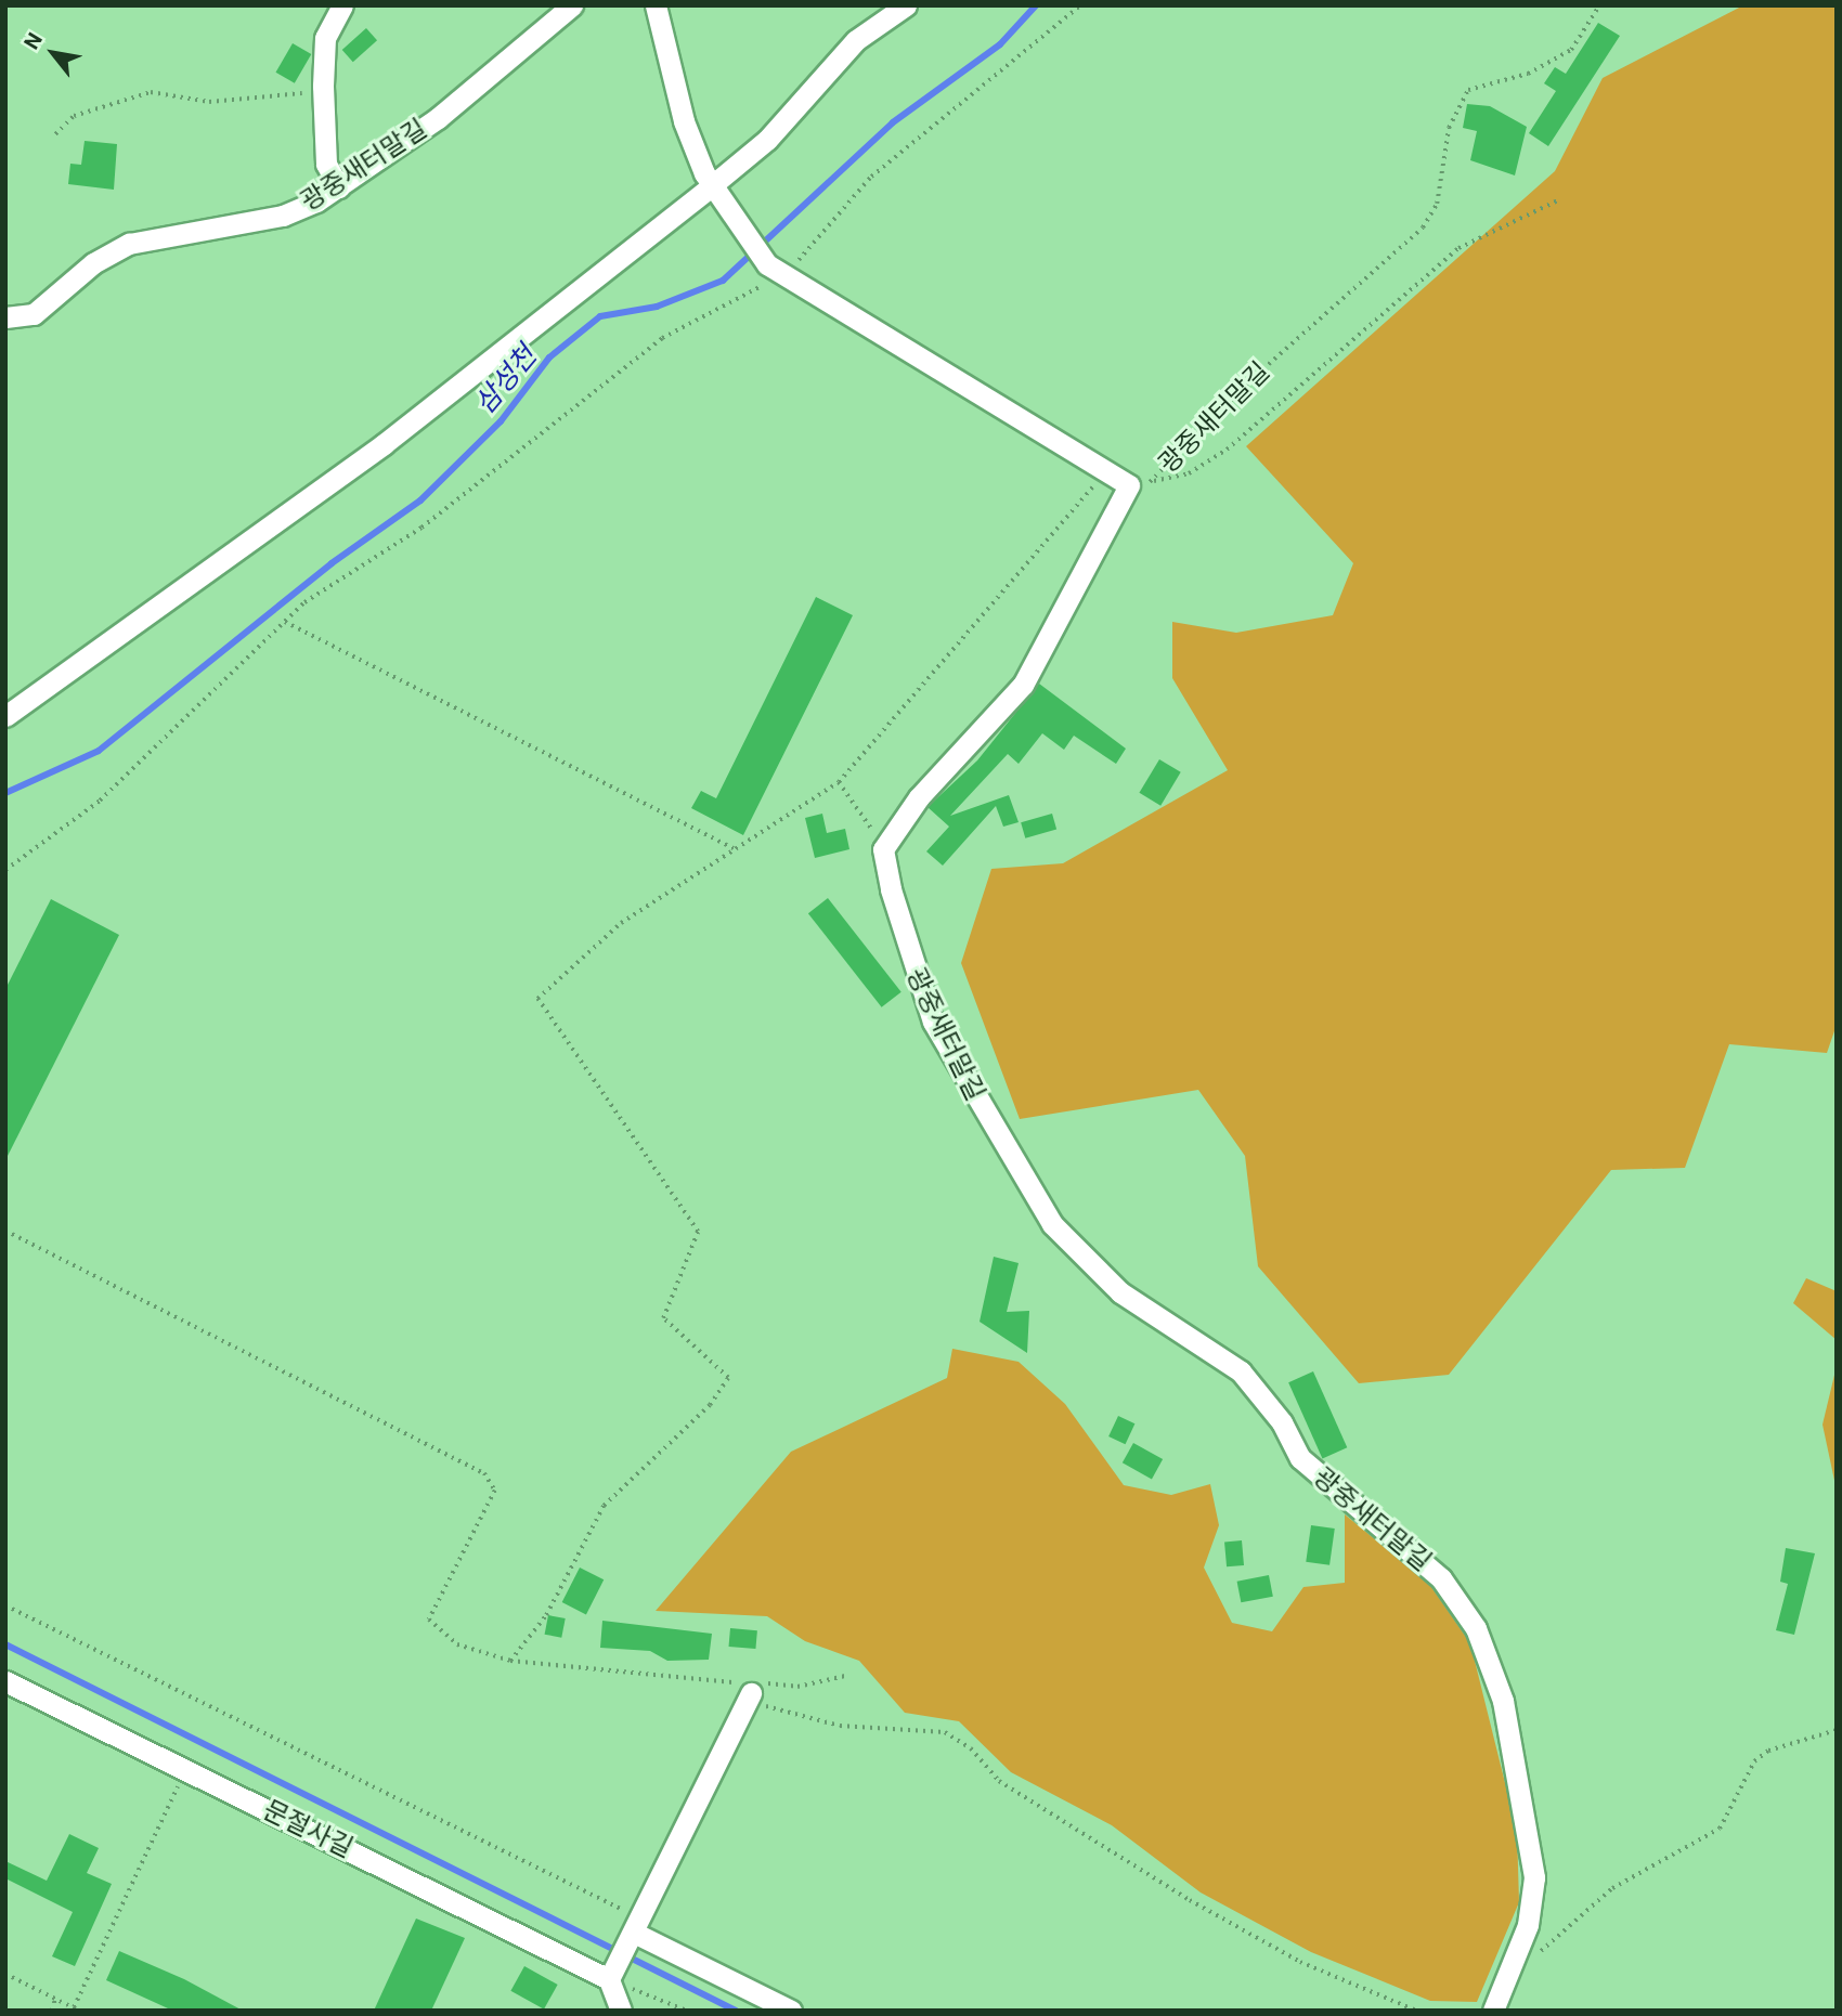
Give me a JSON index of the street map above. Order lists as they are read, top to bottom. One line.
{"streets":{"street":["광중새터말길","문절사길"]},"water":["삼성천"],"north":"top left"}
